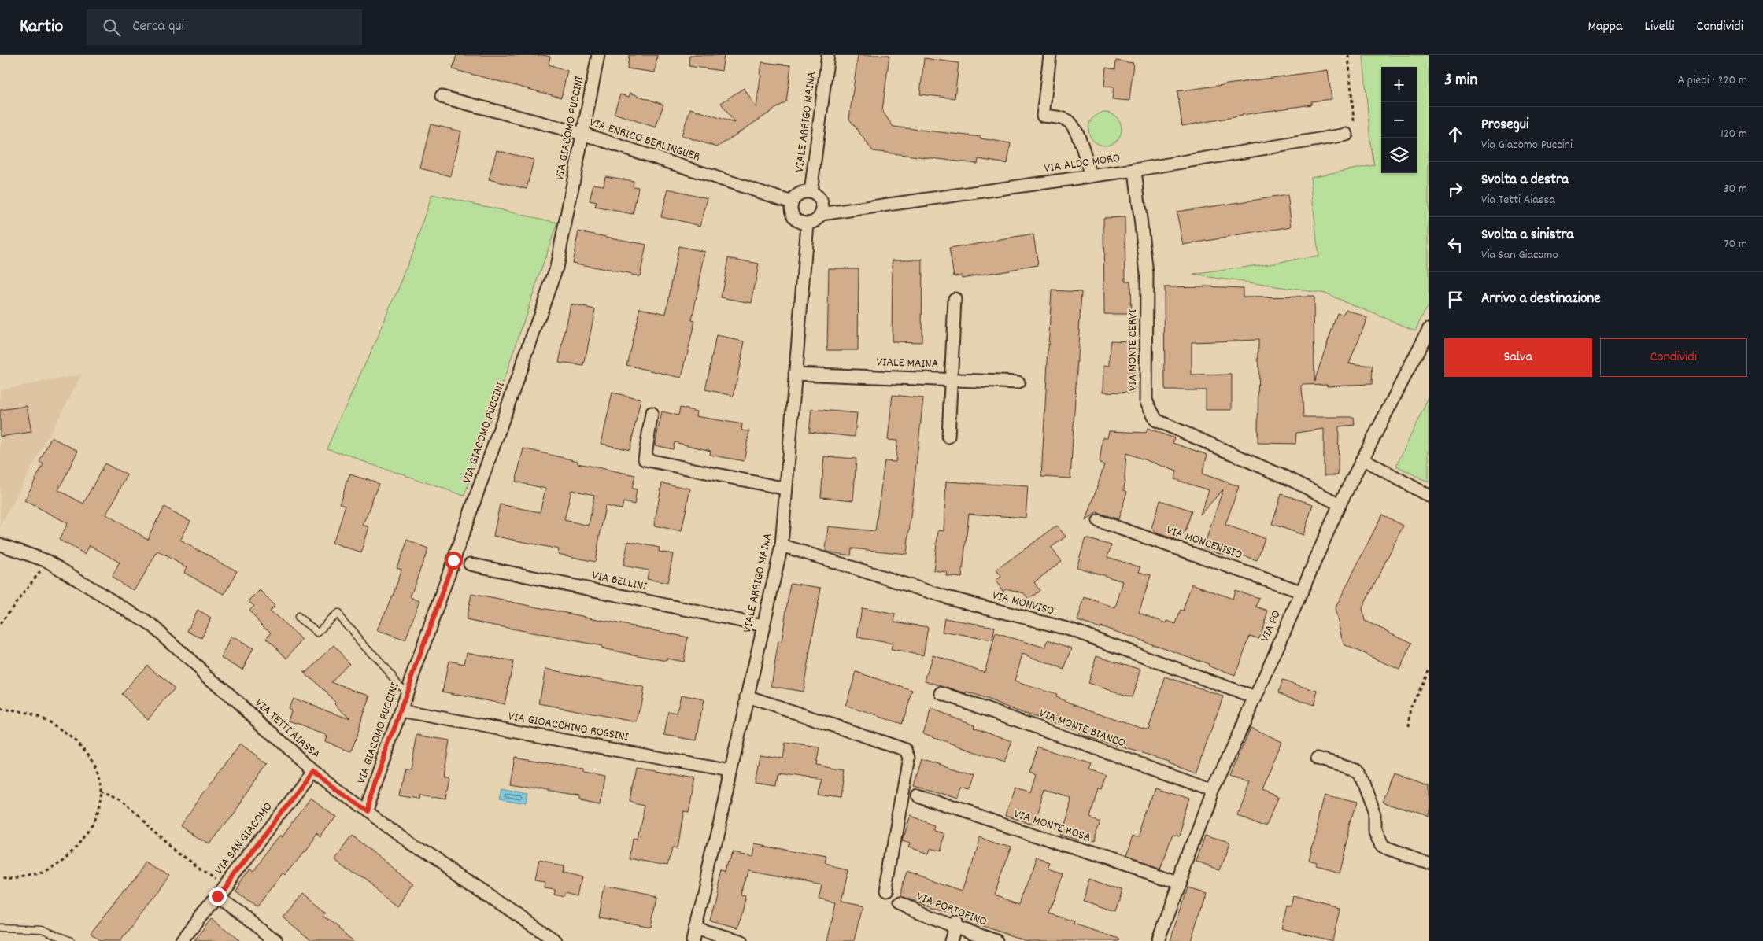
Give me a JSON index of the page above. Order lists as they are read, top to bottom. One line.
{"streets":{"street":["VIALE ARRIGO MAINA","VIA GIACOMO PUCCINI","VIA ENRICO BERLINGUER","VIA ALDO MORO","VIA MONTE CERVI","VIALE MAINA","VIA MONCENISIO","VIA BELLINI","VIA MONVISO","VIA PO","VIA GIOACCHINO ROSSINI","VIA MONTE BIANCO","VIA TETTI AIASSA","VIA MONTE ROSA","VIA SAN GIACOMO","VIA PORTOFINO"]},"crossings":[["VIALE ARRIGO MAINA","VIA ENRICO BERLINGUER"],["VIALE ARRIGO MAINA","VIA ALDO MORO"],["VIALE ARRIGO MAINA","VIALE MAINA"],["VIALE ARRIGO MAINA","VIA BELLINI"],["VIALE ARRIGO MAINA","VIA MONVISO"],["VIALE ARRIGO MAINA","VIA GIOACCHINO ROSSINI"],["VIA GIACOMO PUCCINI","VIA ENRICO BERLINGUER"],["VIA GIACOMO PUCCINI","VIA GIOACCHINO ROSSINI"],["VIA GIACOMO PUCCINI","VIA TETTI AIASSA"],["VIA ENRICO BERLINGUER","VIA ALDO MORO"],["VIA ALDO MORO","VIA MONTE CERVI"],["VIA MONTE CERVI","VIA PO"],["VIA MONCENISIO","VIA PO"],["VIA MONVISO","VIA PO"],["VIA PO","VIA MONTE BIANCO"],["VIA PO","VIA MONTE ROSA"],["VIA TETTI AIASSA","VIA SAN GIACOMO"]],"page":{"header":"Kartio","search":"Cerca qui","nav":["Mappa","Livelli","Condividi"],"heading":["3 min","A piedi · 220 m"],"map_buttons":["+","−"],"list":[["Prosegui","Via Giacomo Puccini","120 m"],["Svolta a destra","Via Tetti Aiassa","30 m"],["Svolta a sinistra","Via San Giacomo","70 m"],"Arrivo a destinazione"],"buttons":["Salva","Condividi"]}}
